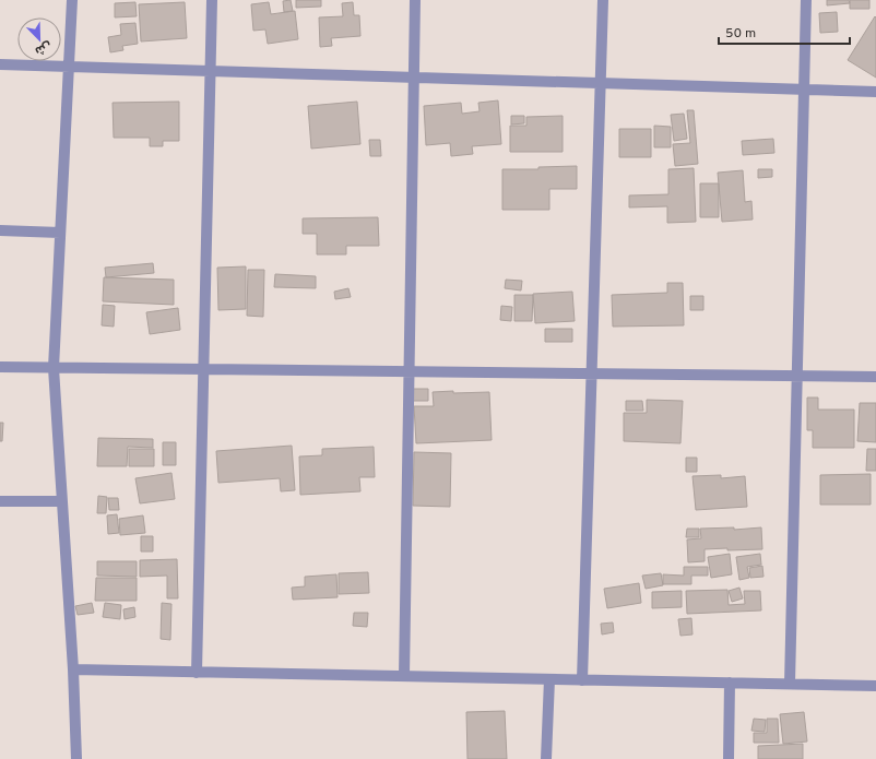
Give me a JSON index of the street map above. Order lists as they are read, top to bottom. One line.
{"scale_bar":"50 m","north":"bottom right"}
